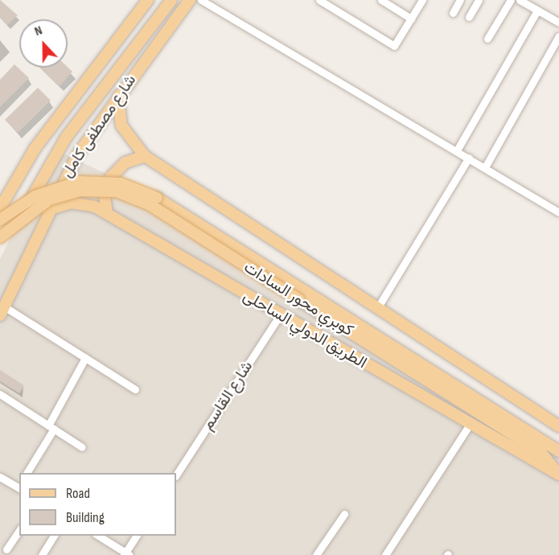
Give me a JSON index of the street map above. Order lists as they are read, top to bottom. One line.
{"streets":{"main road":["شارع مصطفى كامل","كوبري محور السادات","الطريق الدولي الساحلى"],"street":["شارع القاسم"]},"crossings":[["شارع مصطفى كامل","الطريق الدولي الساحلى"],["كوبري محور السادات","الطريق الدولي الساحلى"],["الطريق الدولي الساحلى","شارع القاسم"]],"legend":["Road","Building"],"north":"top"}
